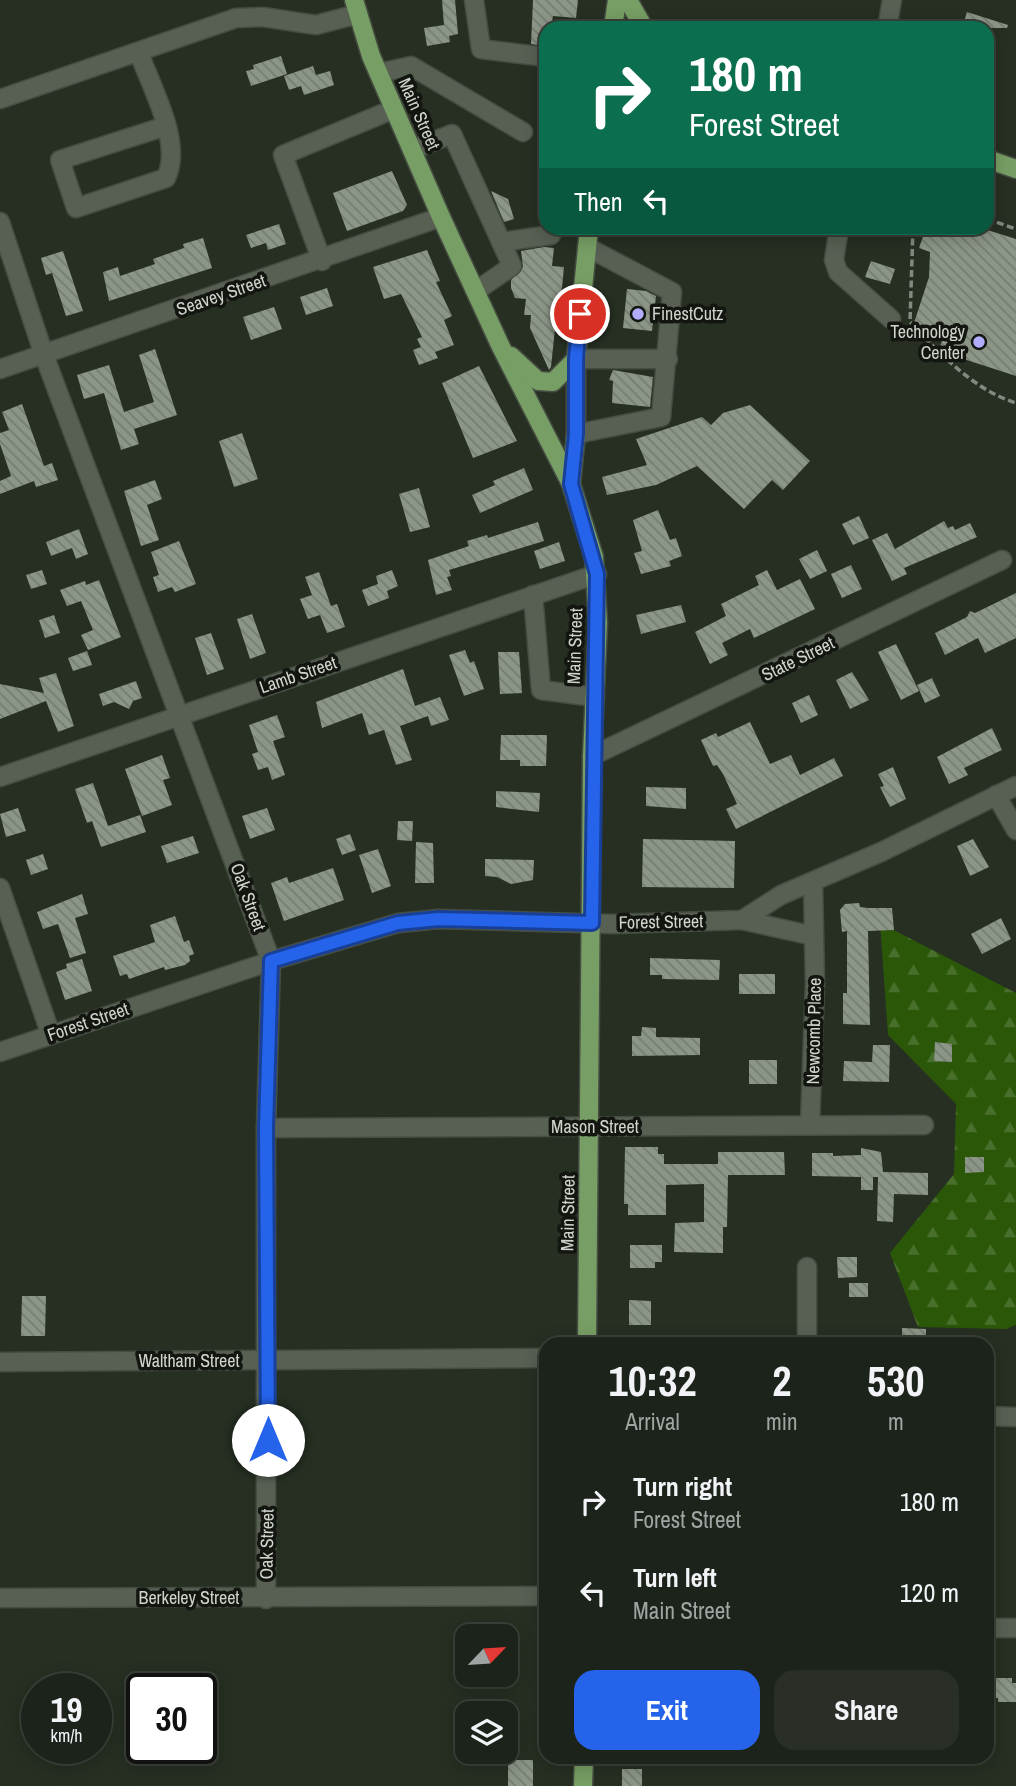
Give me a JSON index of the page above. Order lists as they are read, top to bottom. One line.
{"streets":{"main road":["Main Street"],"street":["Seavey Street","State Street","Lamb Street","Oak Street","Forest Street","Newcomb Place","Mason Street","Waltham Street","Berkeley Street"]},"crossings":[["Main Street","Seavey Street"],["Main Street","State Street"],["Main Street","Lamb Street"],["Main Street","Forest Street"],["Main Street","Mason Street"],["Seavey Street","Oak Street"],["Lamb Street","Oak Street"],["Oak Street","Forest Street"],["Oak Street","Mason Street"],["Oak Street","Waltham Street"],["Oak Street","Berkeley Street"],["Newcomb Place","Mason Street"]],"places":["FinestCutz","Technology Center"],"north":"top right","page":{"turn":["180 m","Forest Street"],"then":"Then","eta":["10:32","Arrival","2","min","530","m"],"list":[{"name":"Turn right","note":"Forest Street","value":"180 m"},{"name":"Turn left","note":"Main Street","value":"120 m"}],"buttons":["Exit","Share"],"speed":"19 km/h","limit":"30"}}
